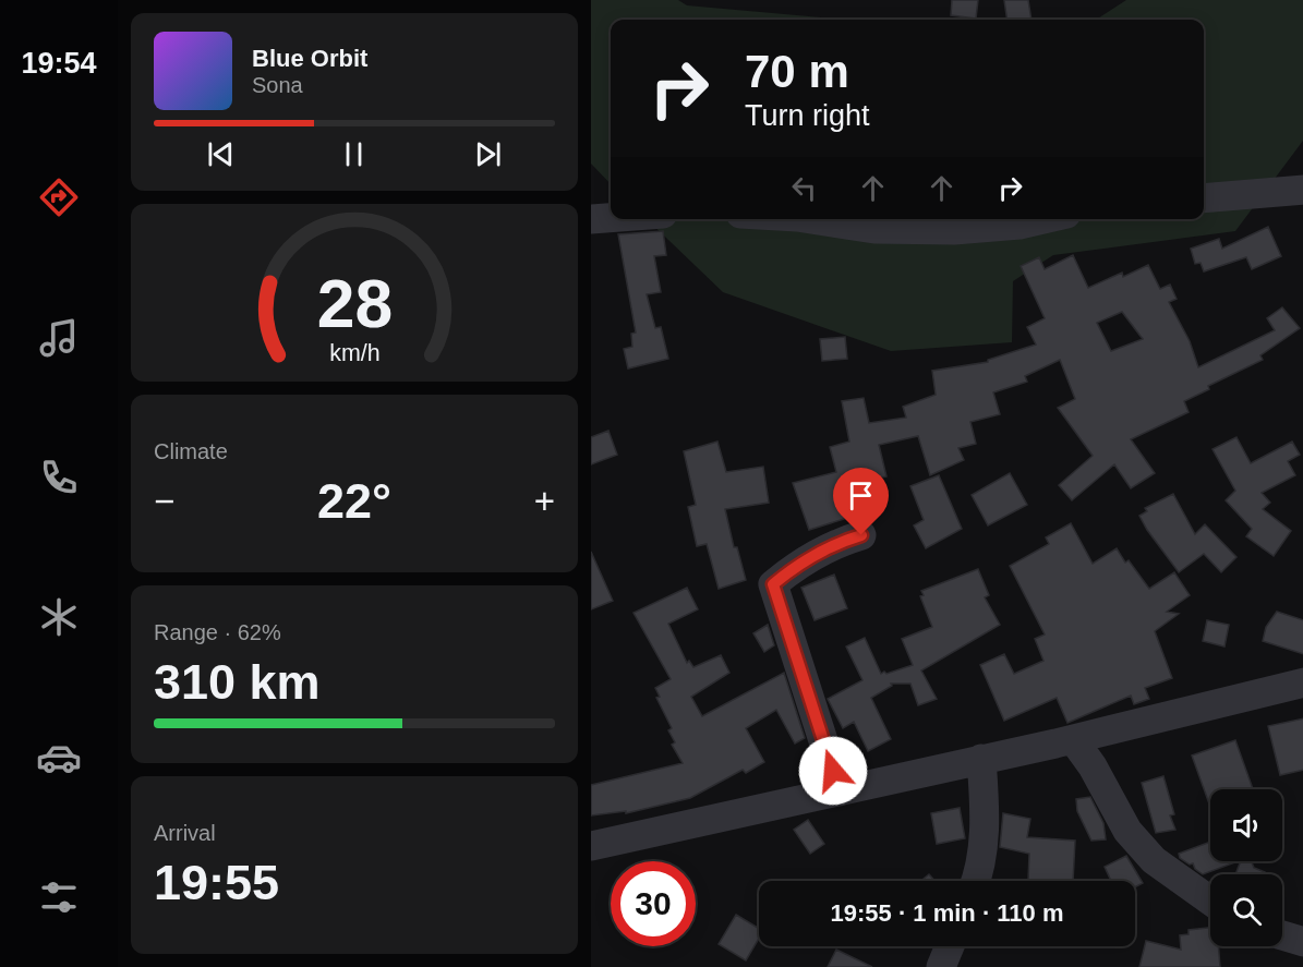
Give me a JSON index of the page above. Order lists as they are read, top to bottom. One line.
{"page":{"tabs":"19:54","turn":["70 m","Turn right"],"song":["Blue Orbit","Sona"],"tile":["Climate",["Range · 62%","310 km"],["Arrival","19:55"]],"heat":["−","22°","+"],"limit":"30","trip":"19:55 · 1 min · 110 m","gauge":["28","km/h"]}}
